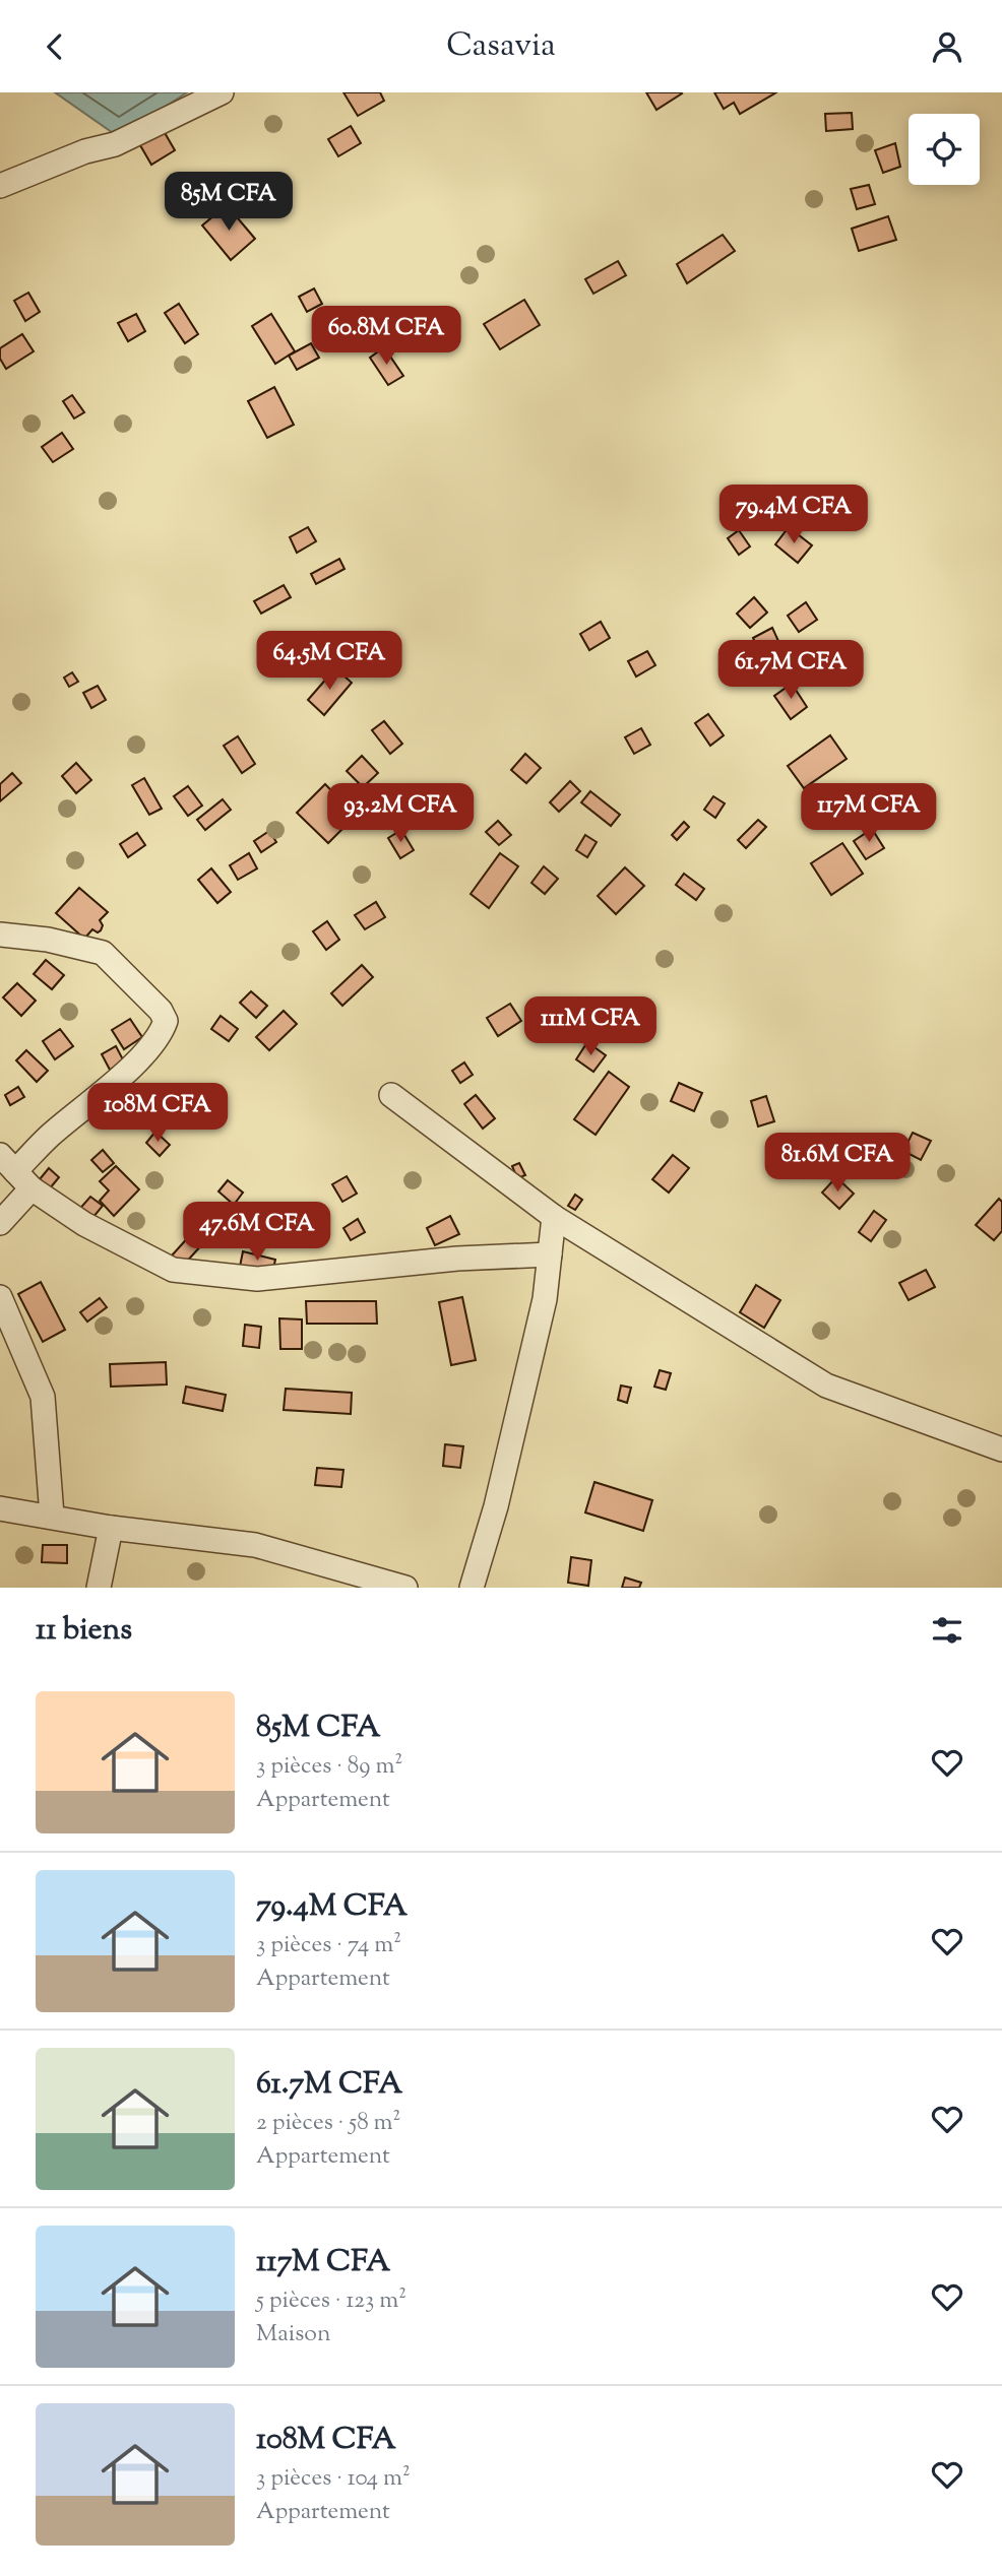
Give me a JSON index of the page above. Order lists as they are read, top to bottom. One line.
{"page":{"header":"Casavia","price":["85M CFA","60.8M CFA","79.4M CFA","64.5M CFA","61.7M CFA","93.2M CFA","117M CFA","111M CFA","108M CFA","81.6M CFA","47.6M CFA"],"heading":"11 biens","list":[{"name":"85M CFA","note":"3 pièces · 89 m² · Appartement"},{"name":"79.4M CFA","note":"3 pièces · 74 m² · Appartement"},{"name":"61.7M CFA","note":"2 pièces · 58 m² · Appartement"},{"name":"117M CFA","note":"5 pièces · 123 m² · Maison"},{"name":"108M CFA","note":"3 pièces · 104 m² · Appartement"}]}}
